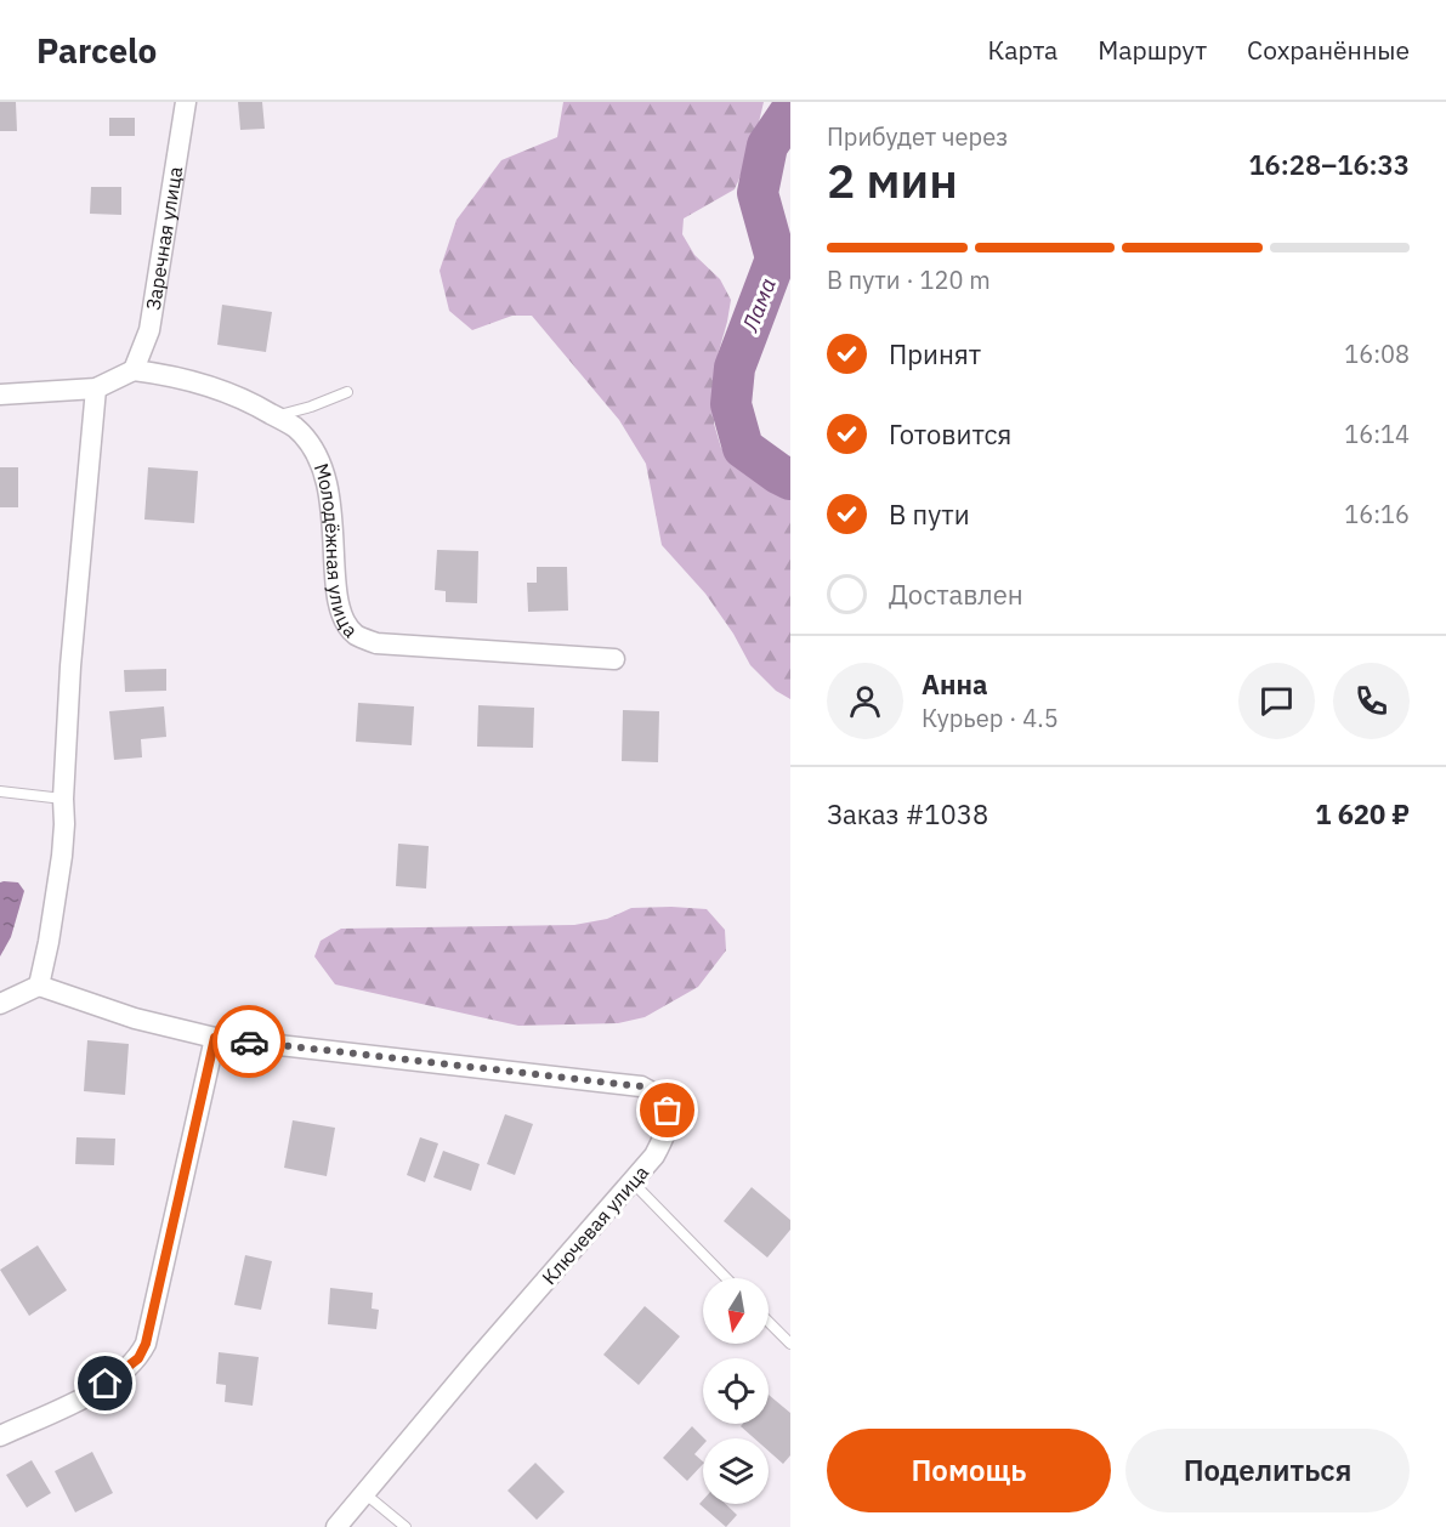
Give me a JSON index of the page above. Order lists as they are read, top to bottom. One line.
{"streets":{"street":["Заречная улица","Молодёжная улица","Ключевая улица"]},"crossings":[["Заречная улица","Молодёжная улица"]],"water":["Лама"],"north":"bottom","page":{"header":"Parcelo","nav":["Карта","Маршрут","Сохранённые"],"heading":["2 мин","Прибудет через","16:28–16:33"],"panel":["Анна","Курьер · 4.5","Заказ #1038","1 620 ₽"],"bar":"В пути · 120 m","list":[["Принят","16:08"],["Готовится","16:14"],["В пути","16:16"],"Доставлен"],"buttons":["Помощь","Поделиться"]}}
